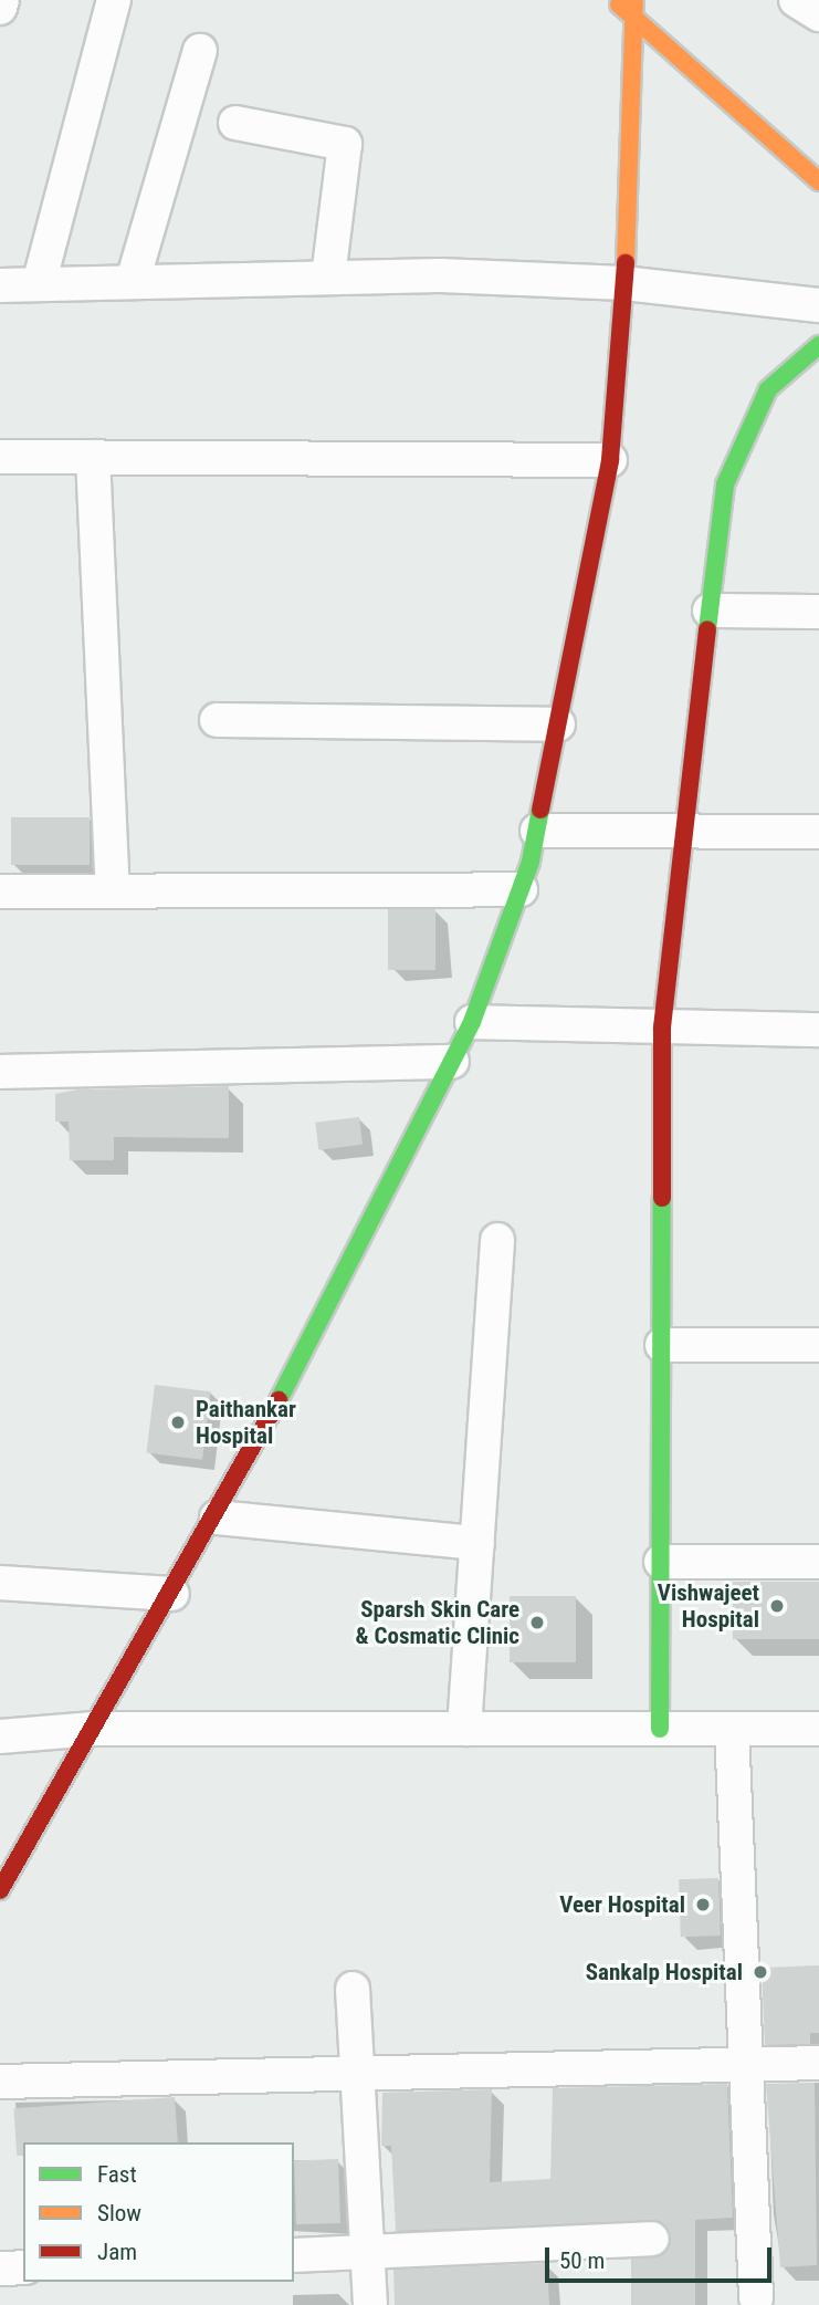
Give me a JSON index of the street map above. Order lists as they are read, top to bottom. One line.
{"places":["Paithankar Hospital","Vishwajeet Hospital","Sparsh Skin Care & Cosmatic Clinic","Veer Hospital","Sankalp Hospital"],"legend":["Fast","Slow","Jam"],"scale_bar":"50 m"}
